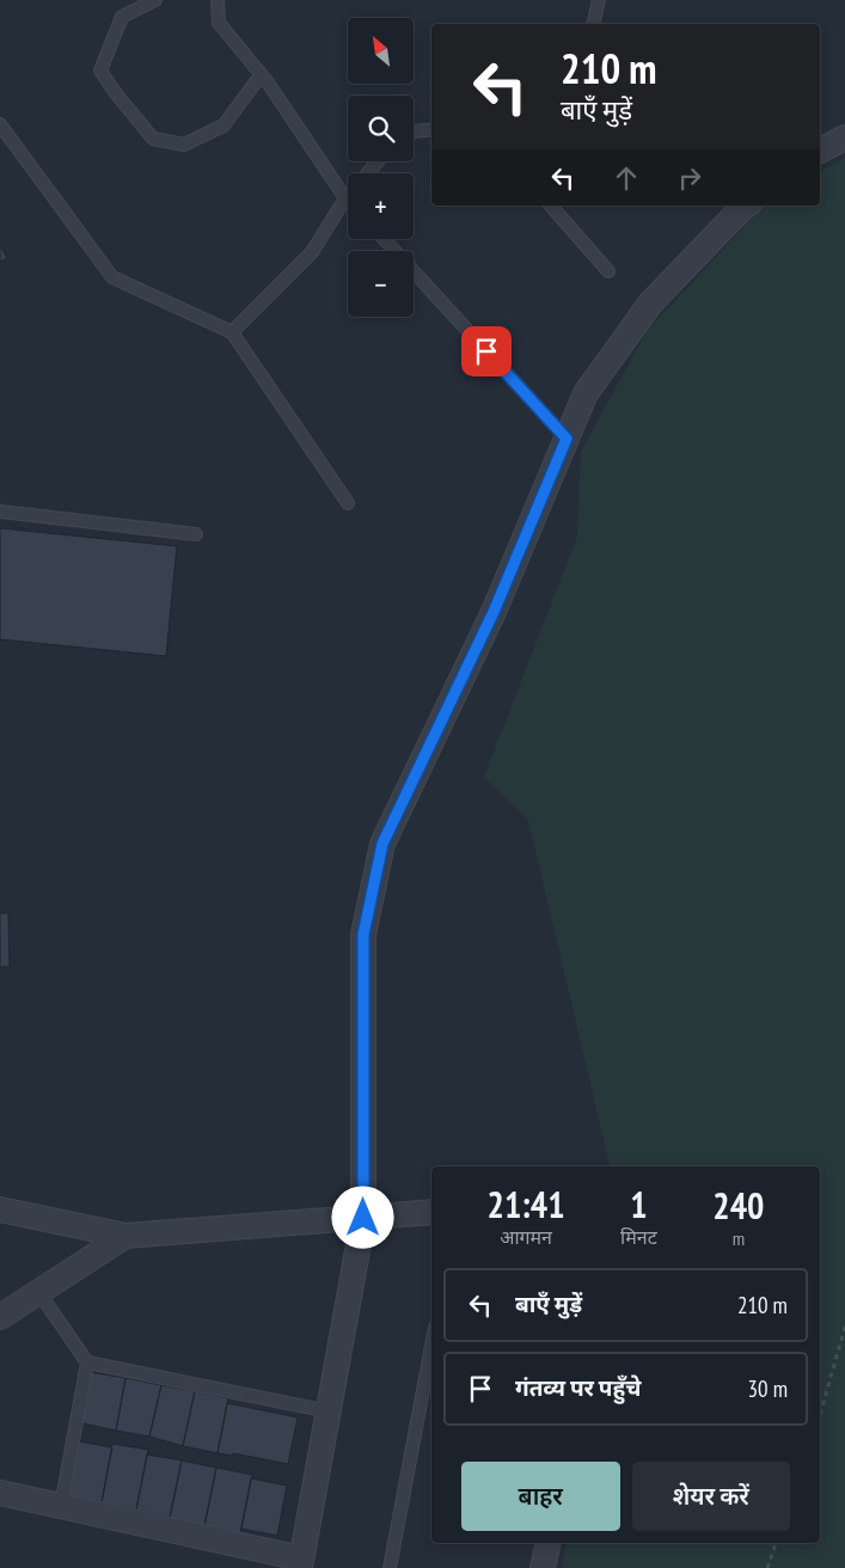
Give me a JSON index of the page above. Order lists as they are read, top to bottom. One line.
{"north":"top left","page":{"map_buttons":["+","−"],"turn":["210 m","बाएँ मुड़ें"],"eta":["21:41","आगमन","1","मिनट","240","m"],"list":[{"name":"बाएँ मुड़ें","value":"210 m"},{"name":"गंतव्य पर पहुँचे","value":"30 m"}],"buttons":["बाहर","शेयर करें"]}}
